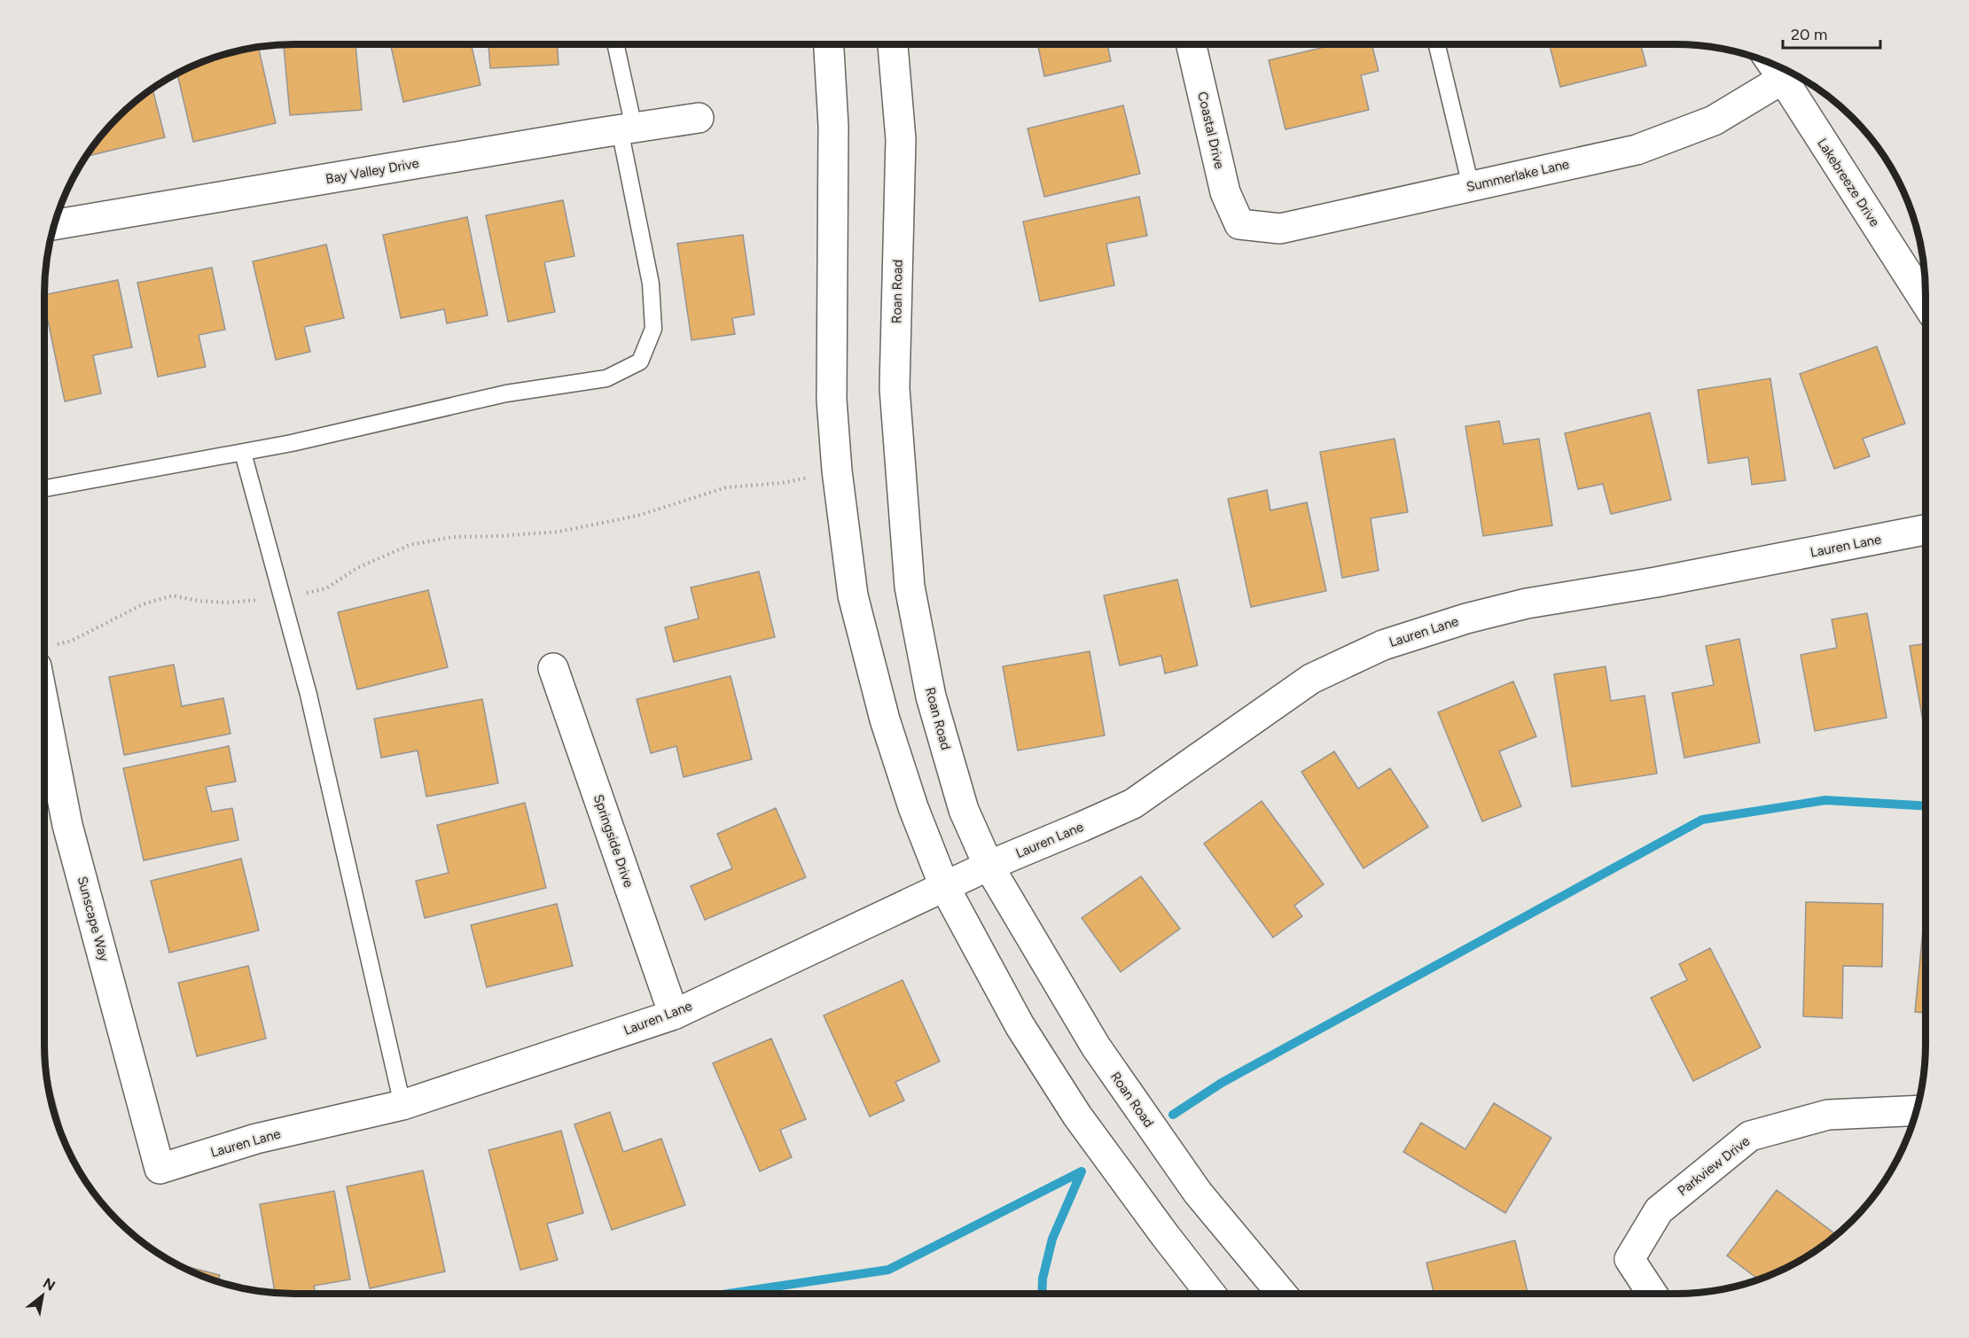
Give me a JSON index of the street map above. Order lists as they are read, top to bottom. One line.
{"streets":{"street":["Coastal Drive","Bay Valley Drive","Summerlake Lane","Lakebreeze Drive","Roan Road","Lauren Lane","Springside Drive","Sunscape Way","Parkview Drive"]},"crossings":[["Coastal Drive","Summerlake Lane"],["Summerlake Lane","Lakebreeze Drive"],["Roan Road","Lauren Lane"],["Lauren Lane","Springside Drive"],["Lauren Lane","Sunscape Way"]],"scale_bar":"20 m","north":"top right"}
